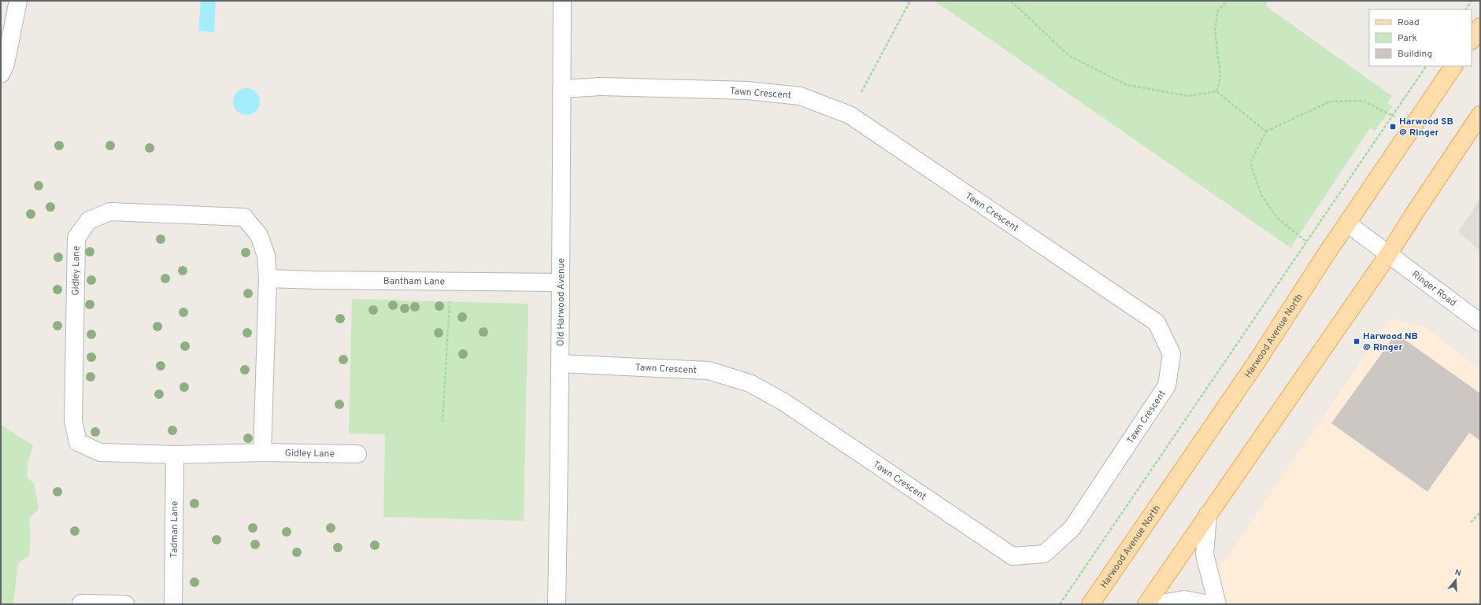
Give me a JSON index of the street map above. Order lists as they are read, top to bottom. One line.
{"streets":{"main road":["Harwood Avenue North"],"street":["Tawn Crescent","Gidley Lane","Bantham Lane","Ringer Road","Old Harwood Avenue","Tadman Lane"]},"crossings":[["Tawn Crescent","Old Harwood Avenue"],["Gidley Lane","Bantham Lane"],["Gidley Lane","Tadman Lane"],["Bantham Lane","Old Harwood Avenue"],["Ringer Road","Harwood Avenue North"]],"places":{"transit":["Harwood SB @ Ringer","Harwood NB @ Ringer"]},"legend":["Road","Park","Building"],"north":"top"}
